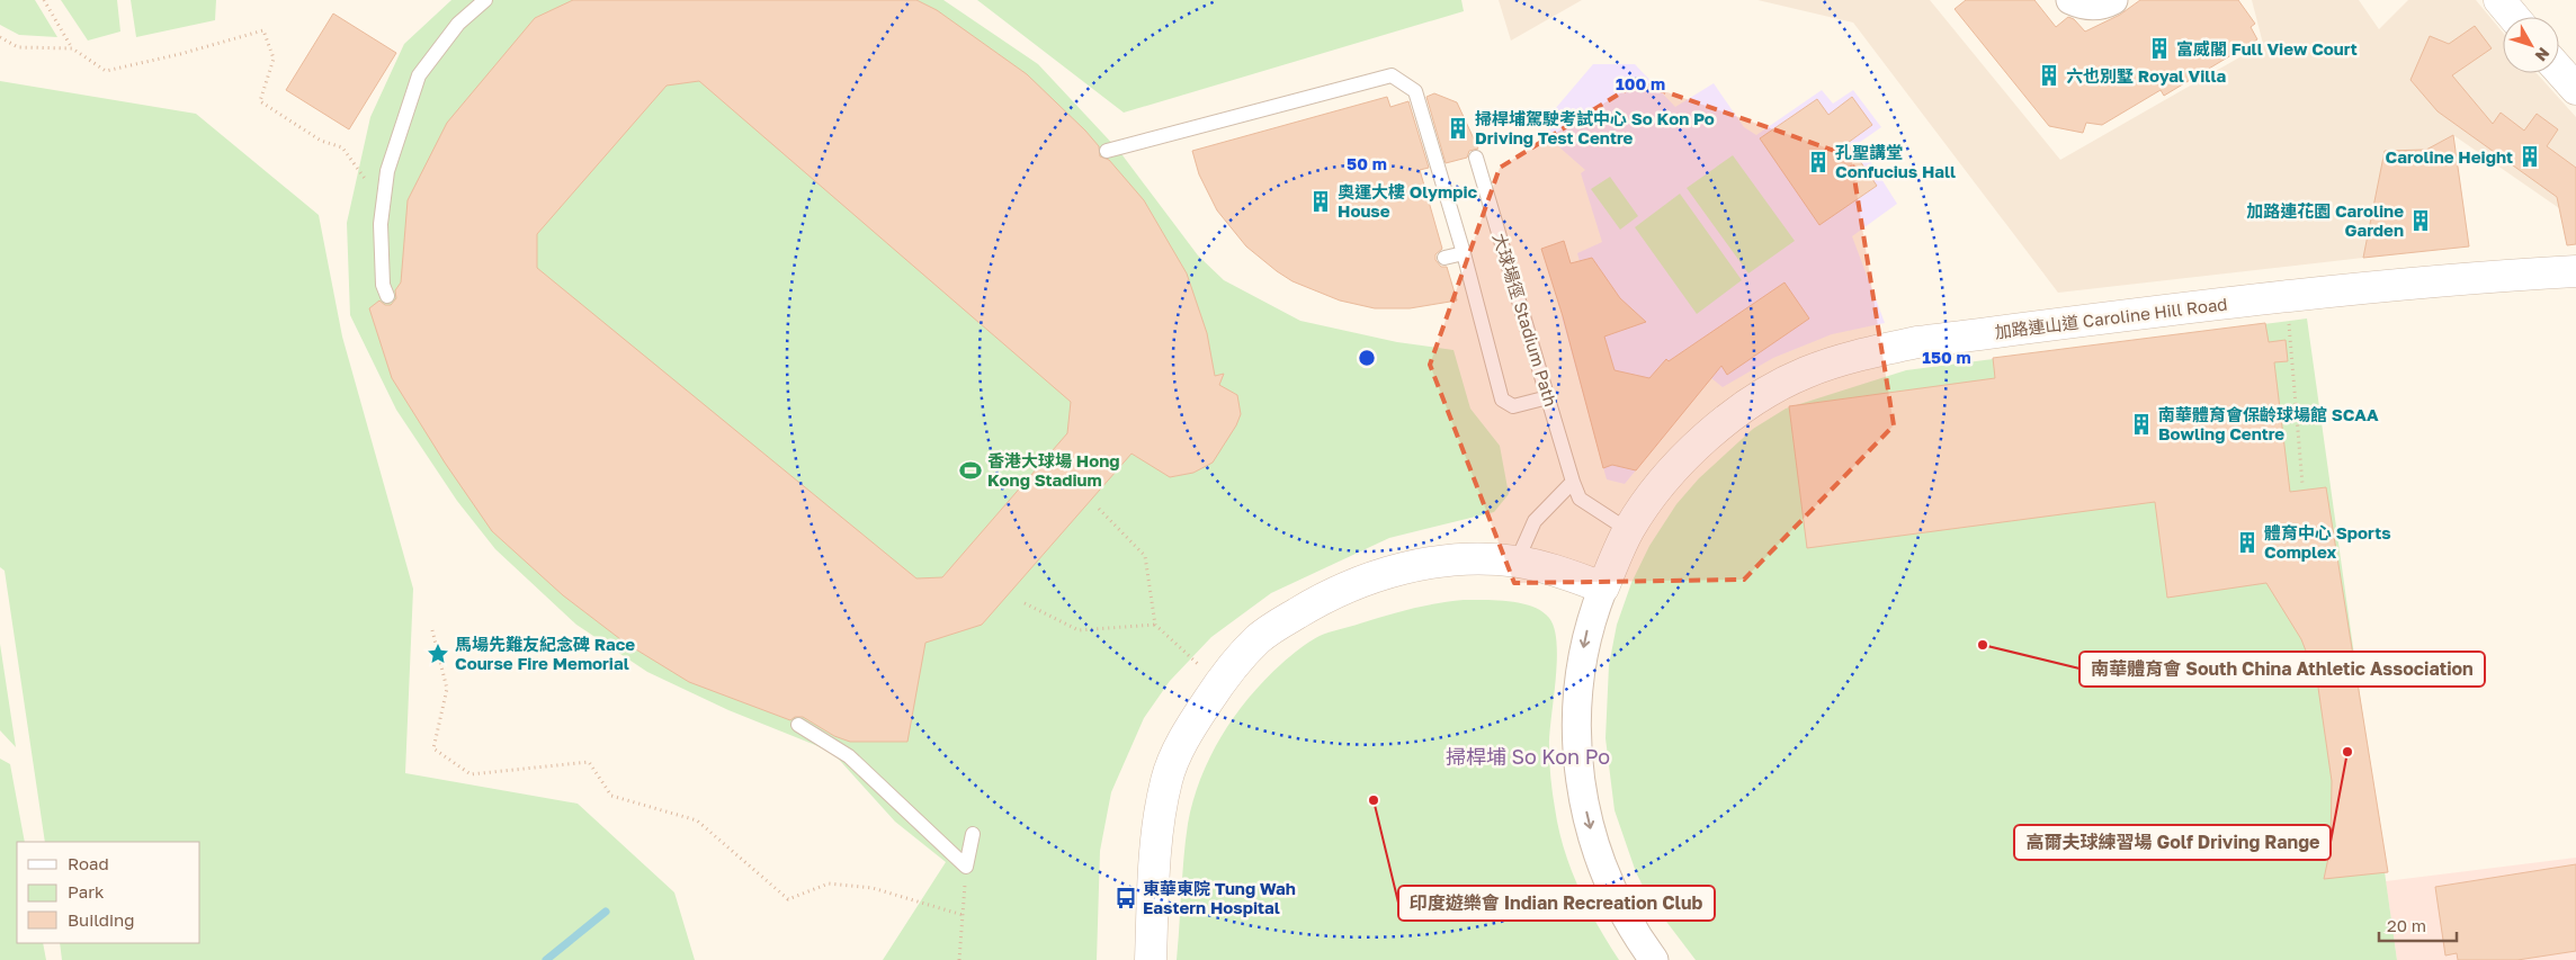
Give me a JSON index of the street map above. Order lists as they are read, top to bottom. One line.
{"streets":{"street":["加路連山道 Caroline Hill Road"],"lane":["大球場徑 Stadium Path"]},"crossings":[["加路連山道 Caroline Hill Road","大球場徑 Stadium Path"]],"districts":["掃桿埔 So Kon Po"],"places":{"building":["富威閣 Full View Court","六也別墅 Royal Villa","掃桿埔駕駛考試中心 So Kon Po Driving Test Centre","Caroline Height","孔聖講堂 Confucius Hall","奧運大樓 Olympic House","加路連花園 Caroline Garden","南華體育會保齡球場館 SCAA Bowling Centre","體育中心 Sports Complex"],"sports":["香港大球場 Hong Kong Stadium"],"other":["南華體育會 South China Athletic Association","高爾夫球練習場 Golf Driving Range","印度遊樂會 Indian Recreation Club"],"place":["馬場先難友紀念碑 Race Course Fire Memorial"],"bus stop":["東華東院 Tung Wah Eastern Hospital"]},"legend":["Road","Park","Building"],"scale_bar":"20 m","north":"bottom right","rings":["100 m","50 m","150 m"]}
